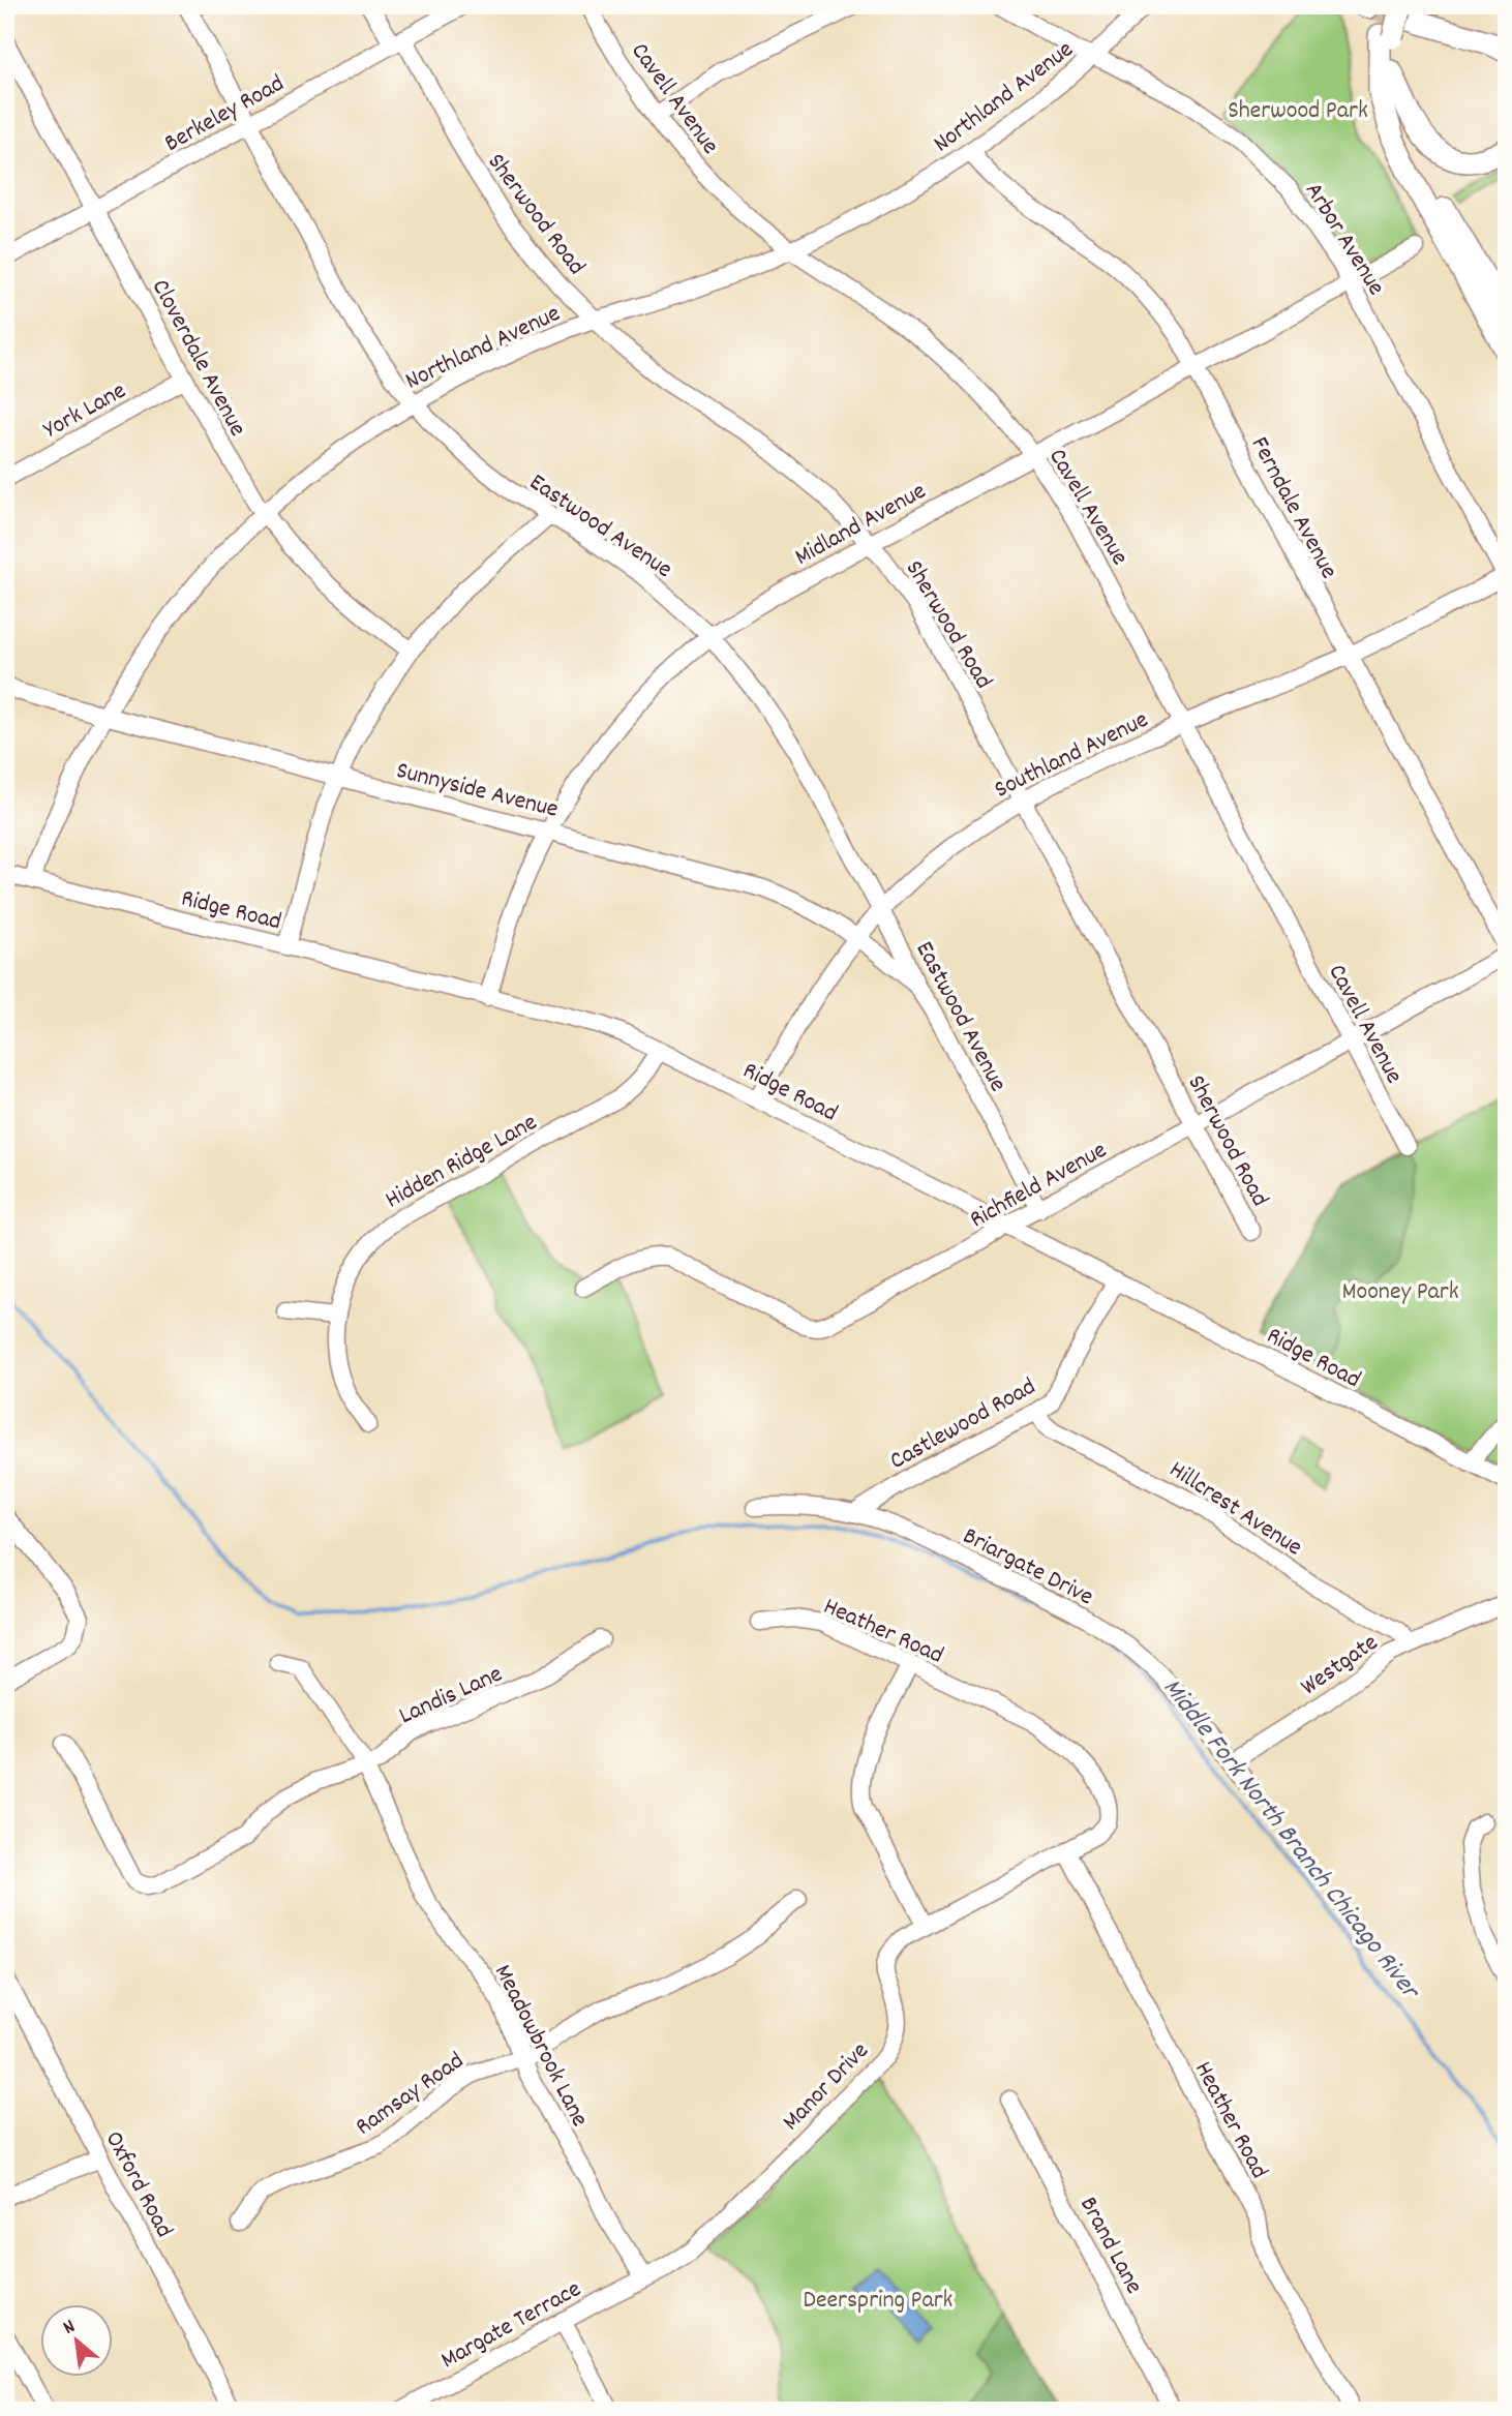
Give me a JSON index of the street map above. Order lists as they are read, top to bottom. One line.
{"streets":{"street":["Northland Avenue","Cavell Avenue","Berkeley Road","Sherwood Road","Arbor Avenue","Cloverdale Avenue","York Lane","Ferndale Avenue","Midland Avenue","Eastwood Avenue","Southland Avenue","Sunnyside Avenue","Ridge Road","Hidden Ridge Lane","Richfield Avenue","Castlewood Road","Hillcrest Avenue","Briargate Drive","Heather Road","Westgate","Landis Lane","Meadowbrook Lane","Manor Drive","Ramsay Road","Oxford Road","Brand Lane","Margate Terrace"]},"crossings":[["Northland Avenue","Cavell Avenue"],["Northland Avenue","Sherwood Road"],["Northland Avenue","Arbor Avenue"],["Northland Avenue","Cloverdale Avenue"],["Northland Avenue","Ferndale Avenue"],["Northland Avenue","Eastwood Avenue"],["Northland Avenue","Sunnyside Avenue"],["Northland Avenue","Ridge Road"],["Cavell Avenue","Midland Avenue"],["Cavell Avenue","Southland Avenue"],["Cavell Avenue","Richfield Avenue"],["Berkeley Road","Sherwood Road"],["Berkeley Road","Cloverdale Avenue"],["Berkeley Road","Eastwood Avenue"],["Sherwood Road","Midland Avenue"],["Sherwood Road","Southland Avenue"],["Sherwood Road","Richfield Avenue"],["Arbor Avenue","Midland Avenue"],["Arbor Avenue","Southland Avenue"],["Cloverdale Avenue","York Lane"],["Ferndale Avenue","Midland Avenue"],["Ferndale Avenue","Southland Avenue"],["Midland Avenue","Eastwood Avenue"],["Midland Avenue","Sunnyside Avenue"],["Midland Avenue","Ridge Road"],["Eastwood Avenue","Southland Avenue"],["Eastwood Avenue","Sunnyside Avenue"],["Eastwood Avenue","Richfield Avenue"],["Southland Avenue","Sunnyside Avenue"],["Southland Avenue","Ridge Road"],["Ridge Road","Hidden Ridge Lane"],["Ridge Road","Richfield Avenue"],["Ridge Road","Castlewood Road"],["Castlewood Road","Hillcrest Avenue"],["Castlewood Road","Briargate Drive"],["Hillcrest Avenue","Westgate"],["Briargate Drive","Westgate"],["Heather Road","Manor Drive"],["Landis Lane","Meadowbrook Lane"],["Meadowbrook Lane","Manor Drive"],["Meadowbrook Lane","Ramsay Road"],["Meadowbrook Lane","Margate Terrace"],["Manor Drive","Margate Terrace"]],"water":["Middle Fork North Branch Chicago River"],"parks":["Sherwood Park","Mooney Park","Deerspring Park"],"north":"top left"}
